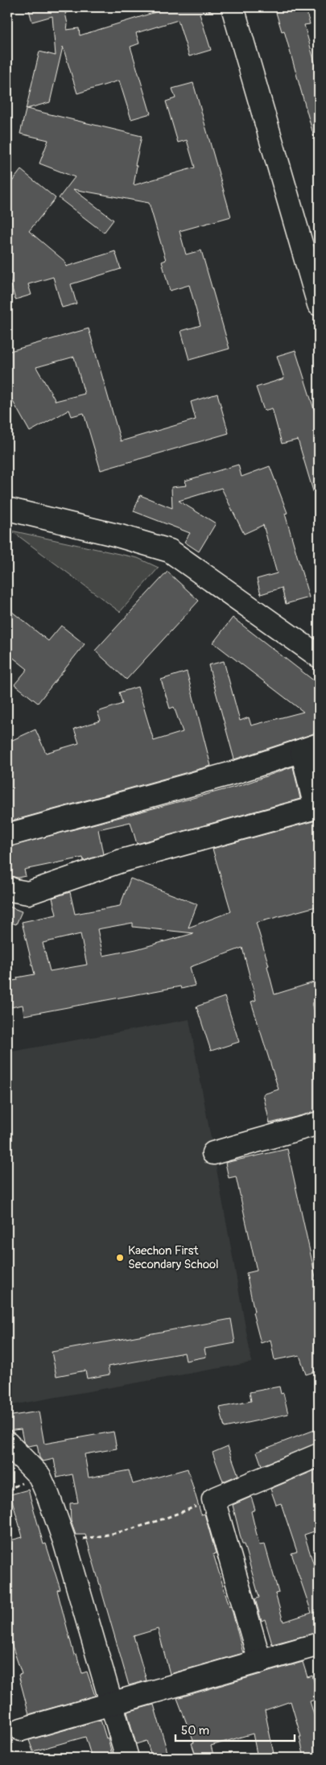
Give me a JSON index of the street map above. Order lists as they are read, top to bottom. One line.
{"places":["Kaechon First Secondary School"],"scale_bar":"50 m"}
